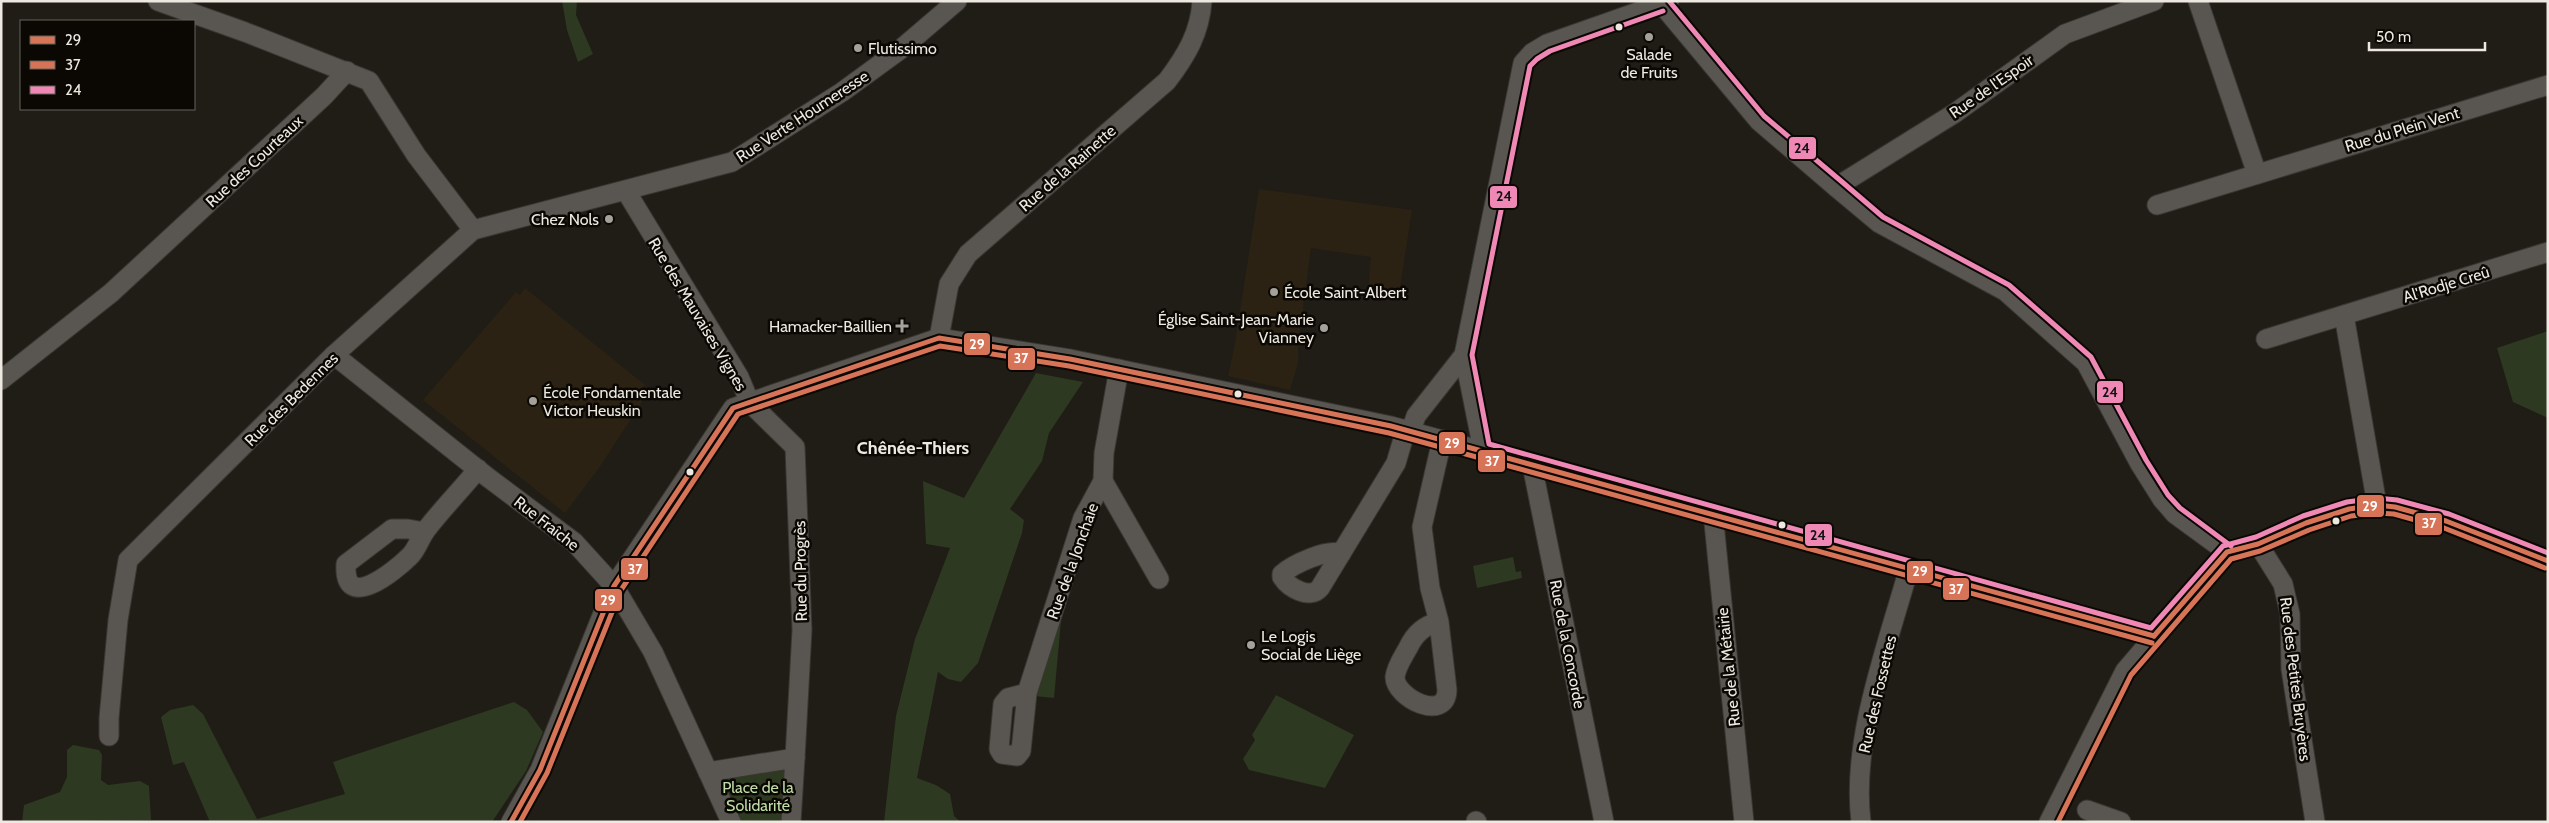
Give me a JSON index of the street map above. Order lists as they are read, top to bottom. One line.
{"streets":{"street":["Rue de l'Espoir","Rue Verte Houmeresse","Rue du Plein Vent","Rue des Courteaux","Rue de la Rainette","Al'Rodje Creû","Rue des Mauvaises Vignes","Rue des Bedennes","Rue Fraîche","Rue de la Jonchaie","Rue du Progrès","Rue de la Concorde","Rue de la Métairie","Rue des Petites Bruyères","Rue des Fossettes"]},"crossings":[["Rue Verte Houmeresse","Rue des Mauvaises Vignes"],["Rue Verte Houmeresse","Rue des Bedennes"],["Rue des Mauvaises Vignes","Rue des Bedennes"],["Rue des Mauvaises Vignes","Rue Fraîche"],["Rue des Mauvaises Vignes","Rue du Progrès"],["Rue des Bedennes","Rue Fraîche"]],"districts":["Chênée-Thiers"],"parks":["Place de la Solidarité"],"places":{"other":["Salade de Fruits","Flutissimo","Chez Nols","École Saint-Albert","Église Saint-Jean-Marie Vianney","École Fondamentale Victor Heuskin","Le Logis Social de Liège"],"health":["Hamacker-Baillien"]},"lines":["transit line 24","transit line 29","transit line 37"],"legend":["29","37","24"],"scale_bar":"50 m"}
